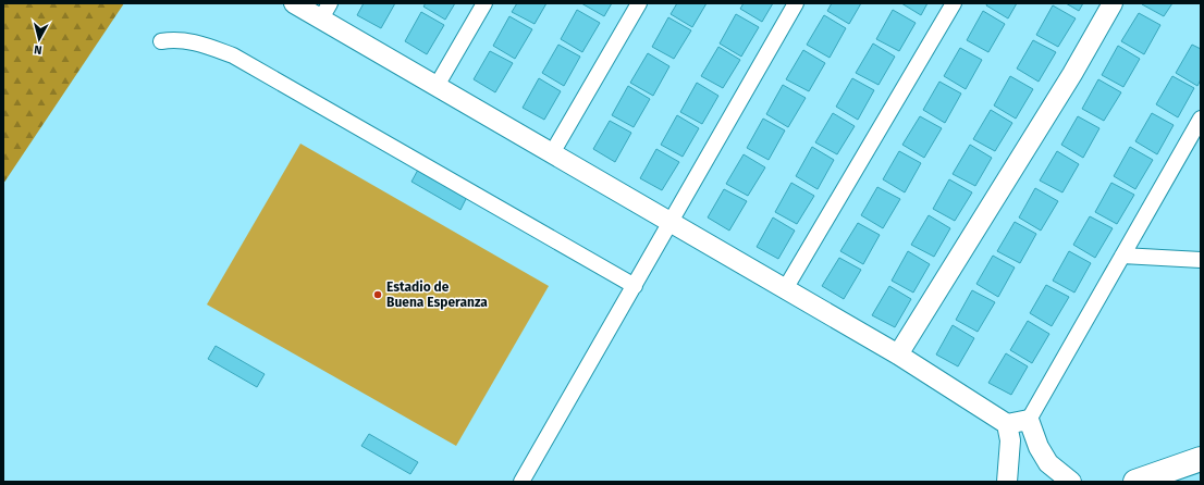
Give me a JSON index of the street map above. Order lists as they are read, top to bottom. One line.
{"places":["Estadio de Buena Esperanza"],"north":"bottom"}
